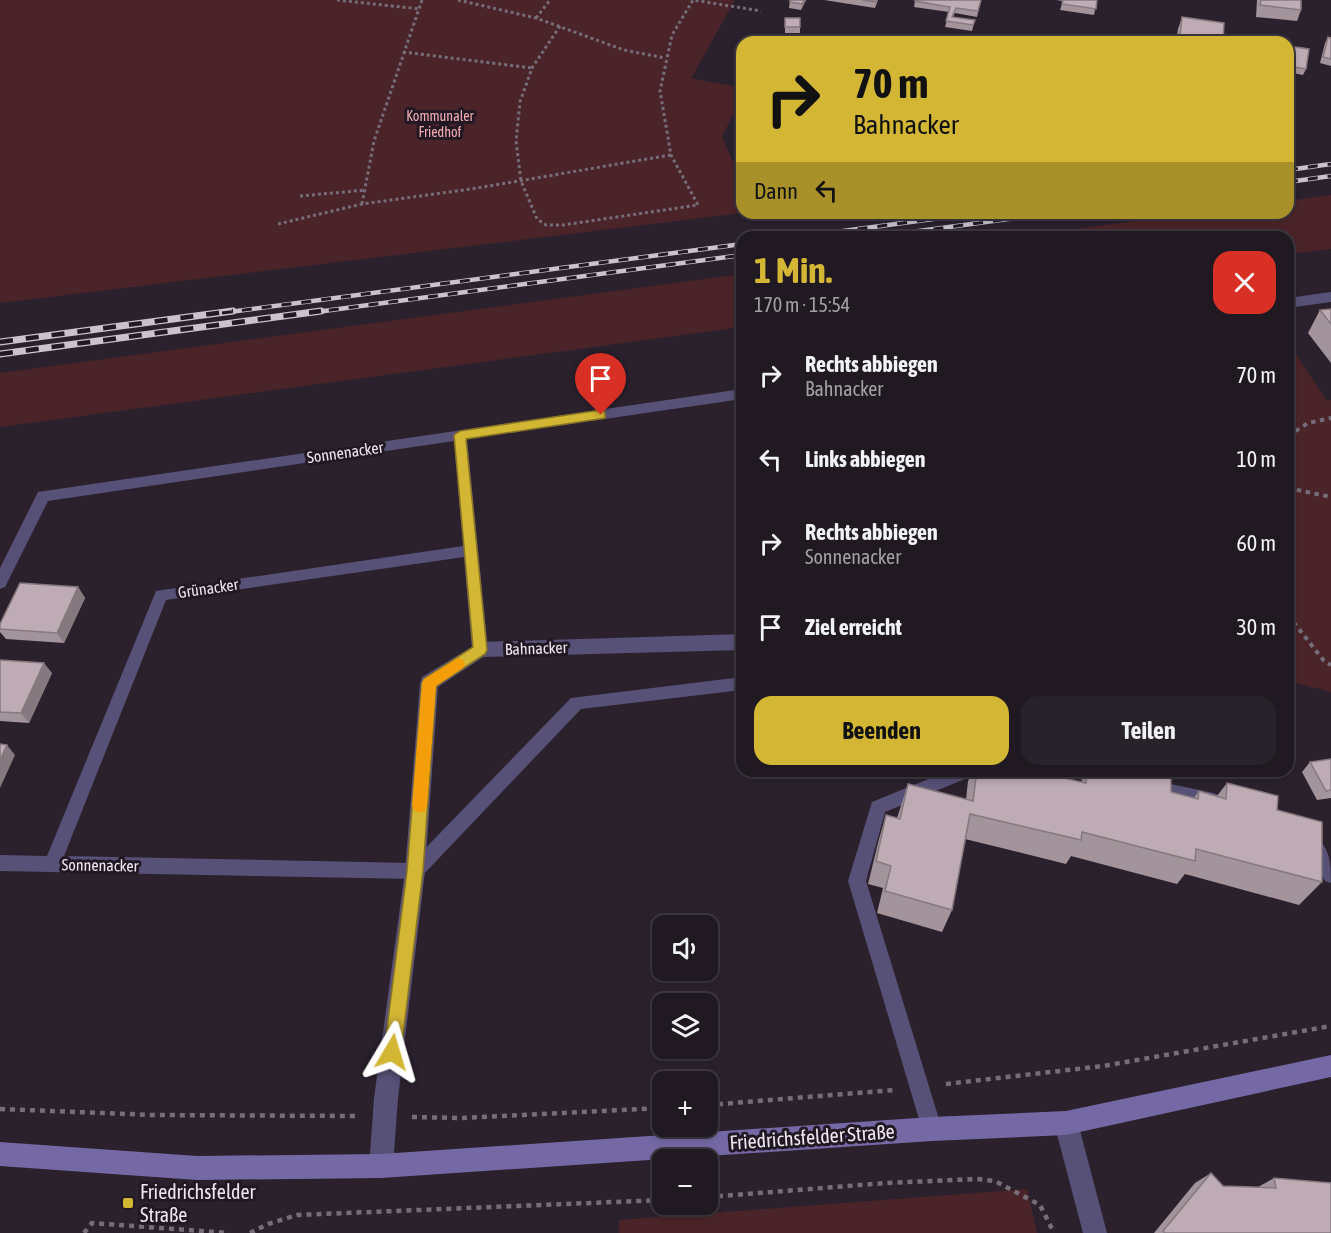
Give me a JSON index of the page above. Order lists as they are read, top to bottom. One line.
{"streets":{"main road":["Friedrichsfelder Straße"],"street":["Bahnacker"],"lane":["Sonnenacker","Grünacker"]},"crossings":[["Sonnenacker","Grünacker"],["Sonnenacker","Bahnacker"],["Bahnacker","Friedrichsfelder Straße"]],"parks":["Kommunaler Friedhof"],"places":{"transit":["Friedrichsfelder Straße"]},"page":{"turn":["70 m","Bahnacker"],"then":"Dann","heading":["1 Min.","170 m · 15:54"],"list":[{"name":"Rechts abbiegen","note":"Bahnacker","value":"70 m"},{"name":"Links abbiegen","value":"10 m"},{"name":"Rechts abbiegen","note":"Sonnenacker","value":"60 m"},{"name":"Ziel erreicht","value":"30 m"}],"buttons":["Beenden","Teilen"],"map_buttons":["+","−"]}}
